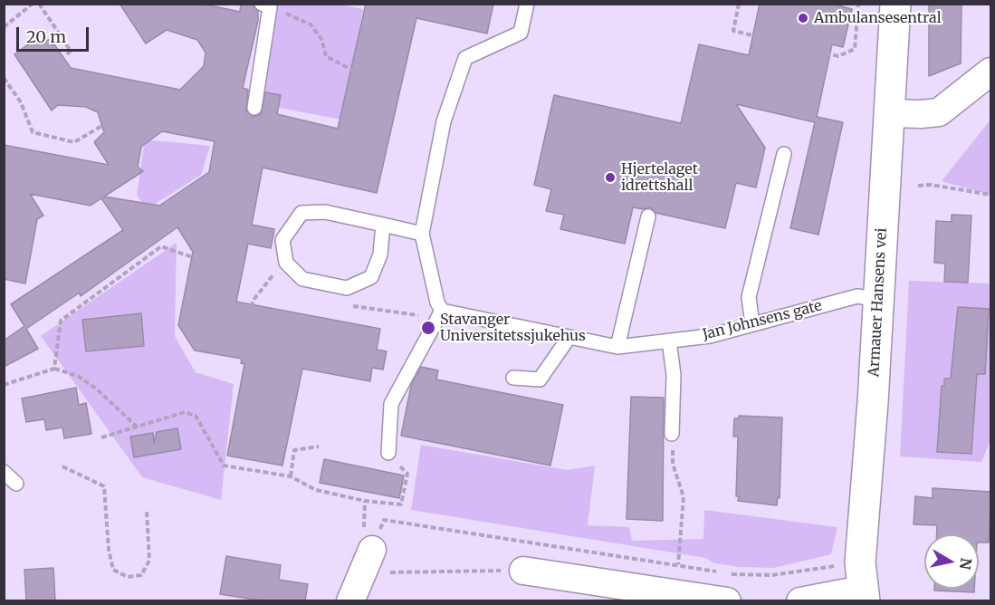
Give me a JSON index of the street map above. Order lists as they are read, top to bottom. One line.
{"streets":{"street":["Armauer Hansens vei"],"lane":["Jan Johnsens gate"]},"crossings":[["Armauer Hansens vei","Jan Johnsens gate"]],"places":["Ambulansesentral","Hjertelaget idrettshall","Stavanger Universitetssjukehus"],"scale_bar":"20 m","north":"right"}
